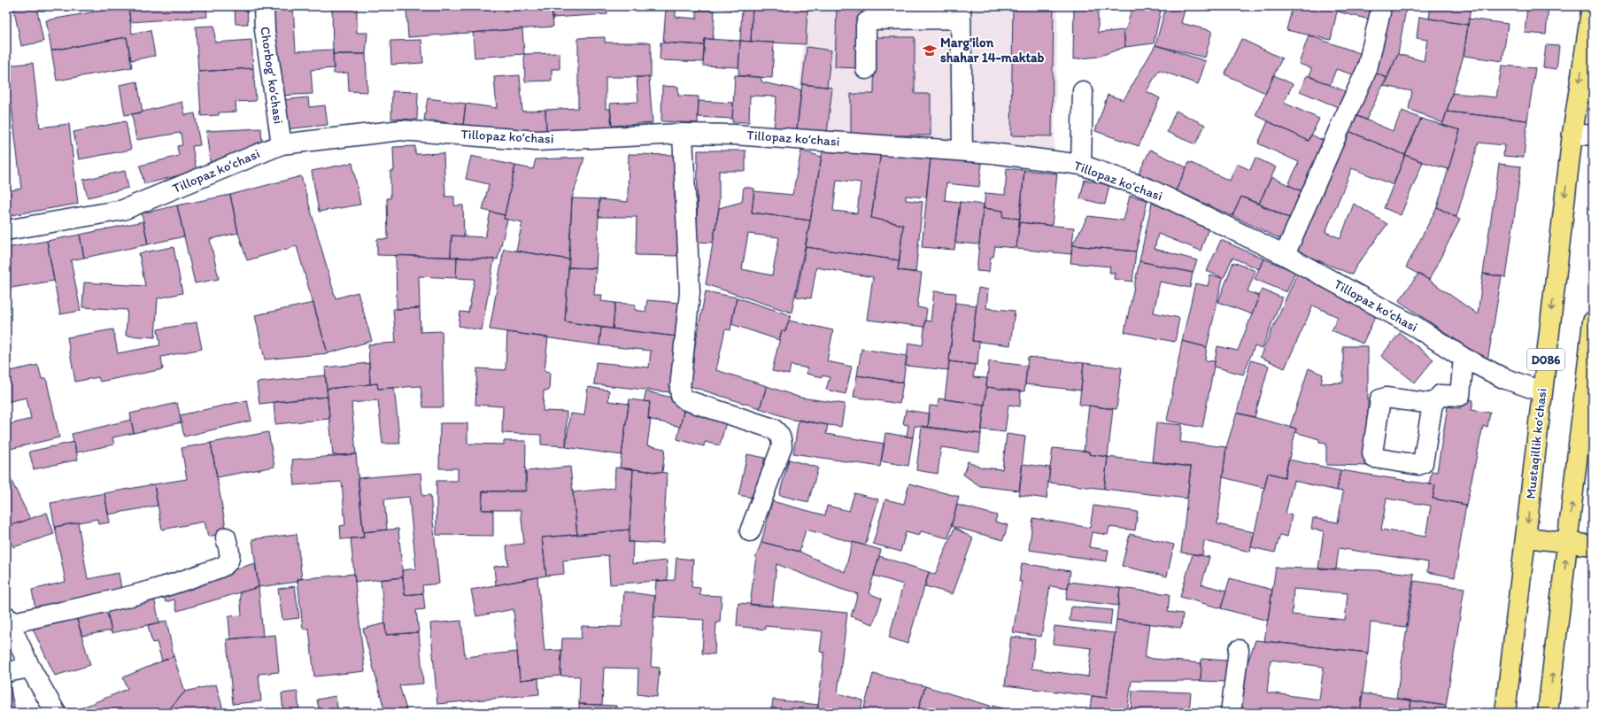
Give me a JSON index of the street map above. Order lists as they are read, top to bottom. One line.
{"streets":{"main road":["D086","Mustaqillik koʻchasi"],"street":["Chorbogʻ koʻchasi","Tillopaz koʻchasi"]},"crossings":[["Chorbogʻ koʻchasi","Tillopaz koʻchasi"],["Tillopaz koʻchasi","Mustaqillik koʻchasi"]],"places":{"school or university":["Marg'ilon shahar 14-maktab"]}}
